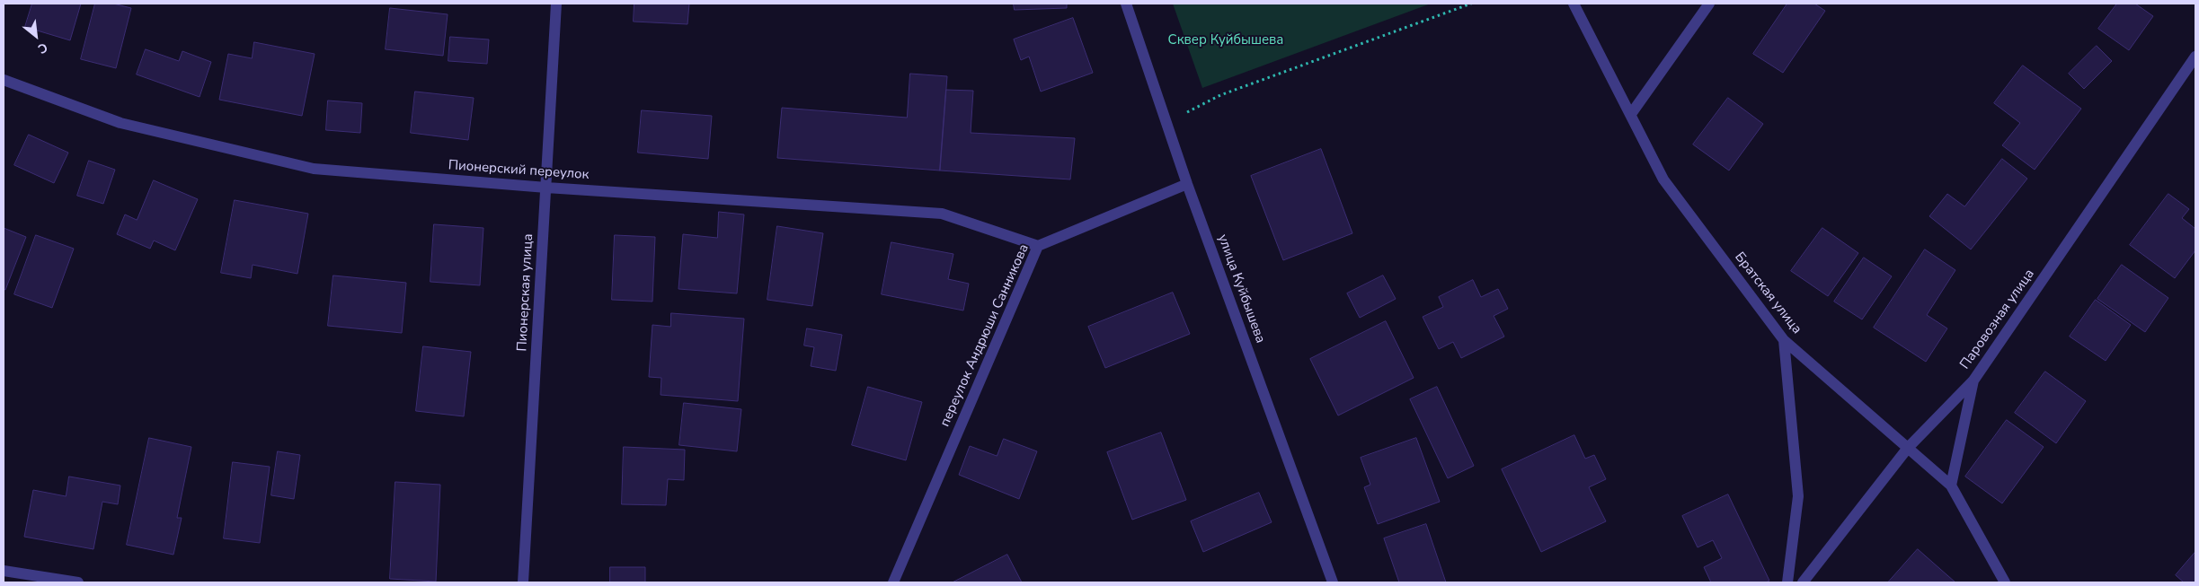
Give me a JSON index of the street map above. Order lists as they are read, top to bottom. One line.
{"streets":{"street":["Пионерский переулок","улица Куйбышева","Пионерская улица","Братская улица","Паровозная улица","переулок Андрюши Санникова"]},"crossings":[["Пионерский переулок","Пионерская улица"],["Пионерский переулок","переулок Андрюши Санникова"],["улица Куйбышева","переулок Андрюши Санникова"],["Братская улица","Паровозная улица"]],"parks":["Сквер Куйбышева"],"north":"bottom right"}
